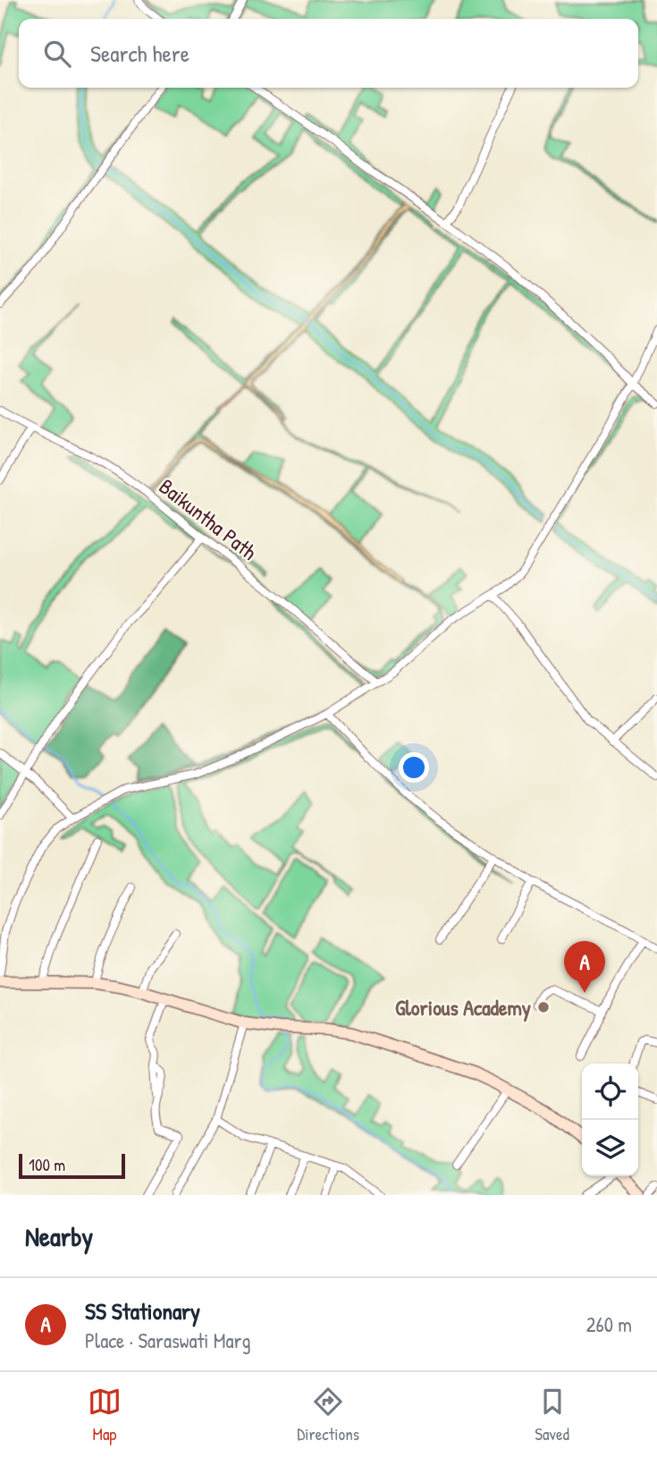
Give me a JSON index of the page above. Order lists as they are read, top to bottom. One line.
{"streets":{"street":["Baikuntha Path"]},"places":["Glorious Academy"],"scale_bar":"100 m","page":{"search":"Search here","pins":"A","scale":"100 m","heading":"Nearby","list":[{"mark":"A","name":"SS Stationary","note":"Place · Saraswati Marg","value":"260 m"}],"nav":["Map","Directions","Saved"]}}
